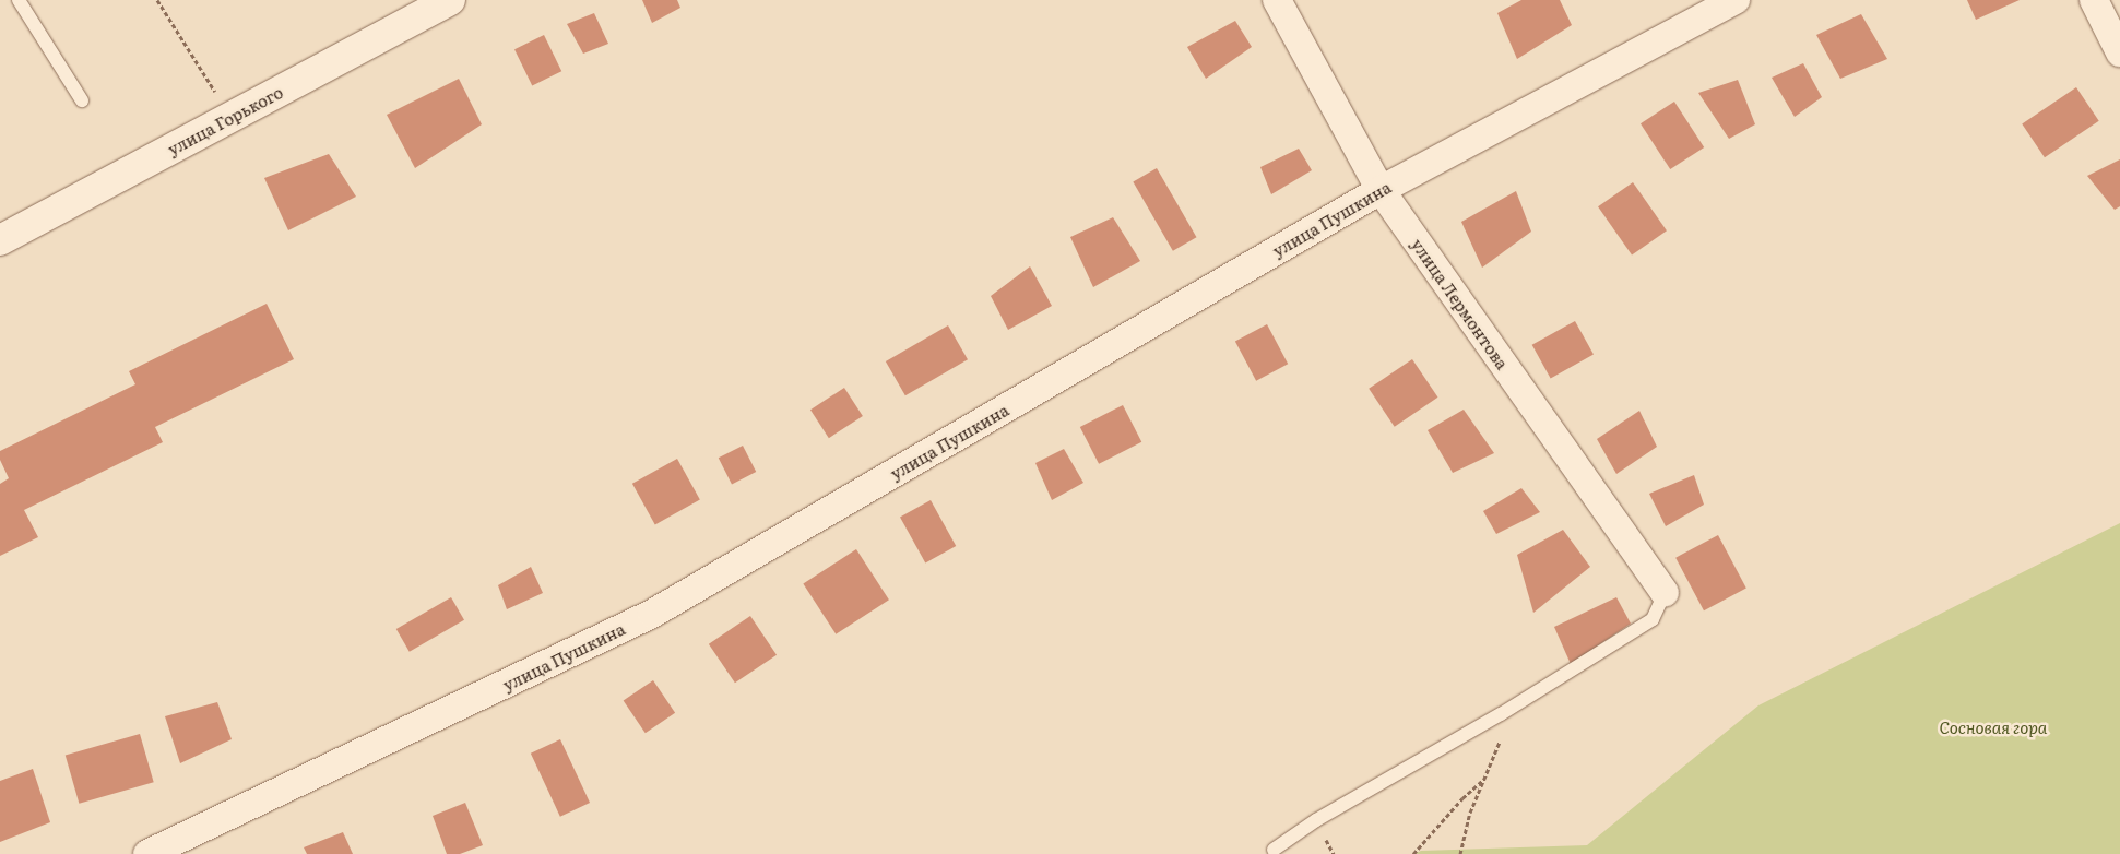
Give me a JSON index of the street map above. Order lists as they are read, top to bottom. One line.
{"streets":{"street":["улица Горького","улица Пушкина","улица Лермонтова"]},"crossings":[["улица Пушкина","улица Лермонтова"]],"parks":["Сосновая гора"]}
